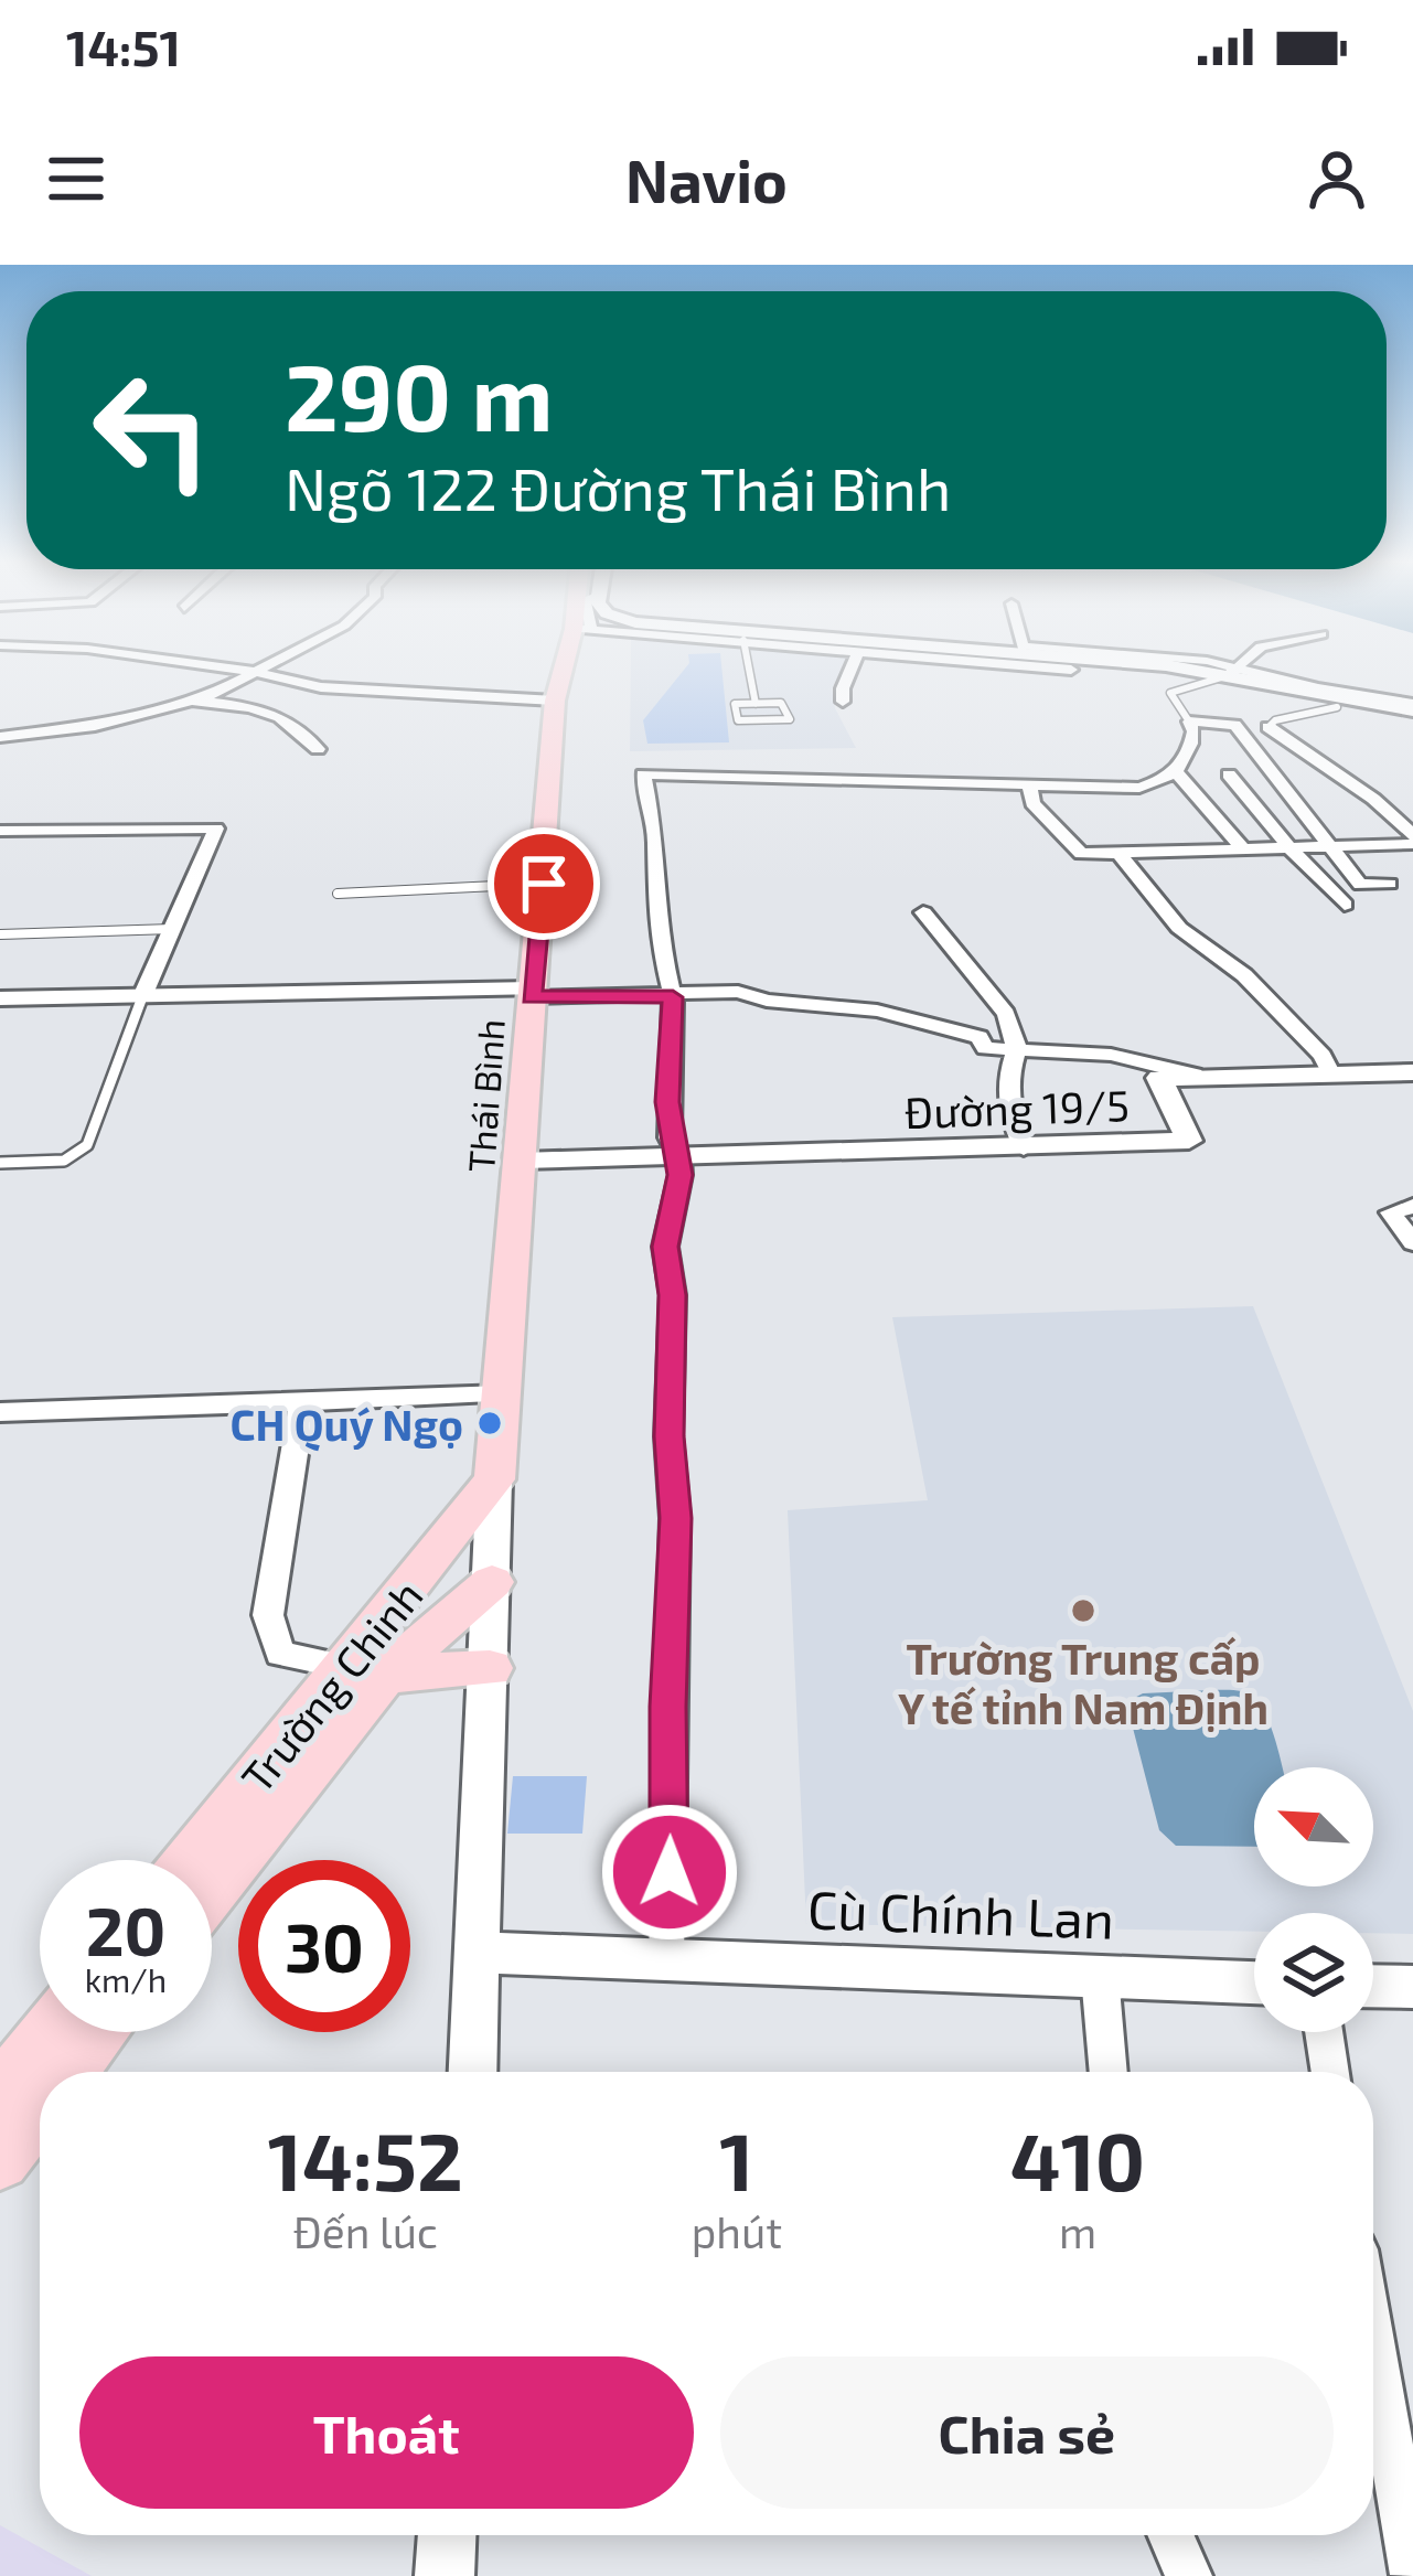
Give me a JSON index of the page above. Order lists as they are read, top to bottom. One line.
{"streets":{"main road":["Thái Bình","Trường Chinh"],"street":["Đường 19/5","Cù Chính Lan"]},"crossings":[["Thái Bình","Đường 19/5"],["Thái Bình","Trường Chinh"]],"places":["CH Quý Ngọ","Trường Trung cấp Y tế tỉnh Nam Định"],"north":"top left","page":{"status":"14:51","header":"Navio","turn":["290 m","Ngõ 122 Đường Thái Bình"],"speed":"20 km/h","limit":"30","eta":["14:52","Đến lúc","1","phút","410","m"],"buttons":["Thoát","Chia sẻ"]}}
